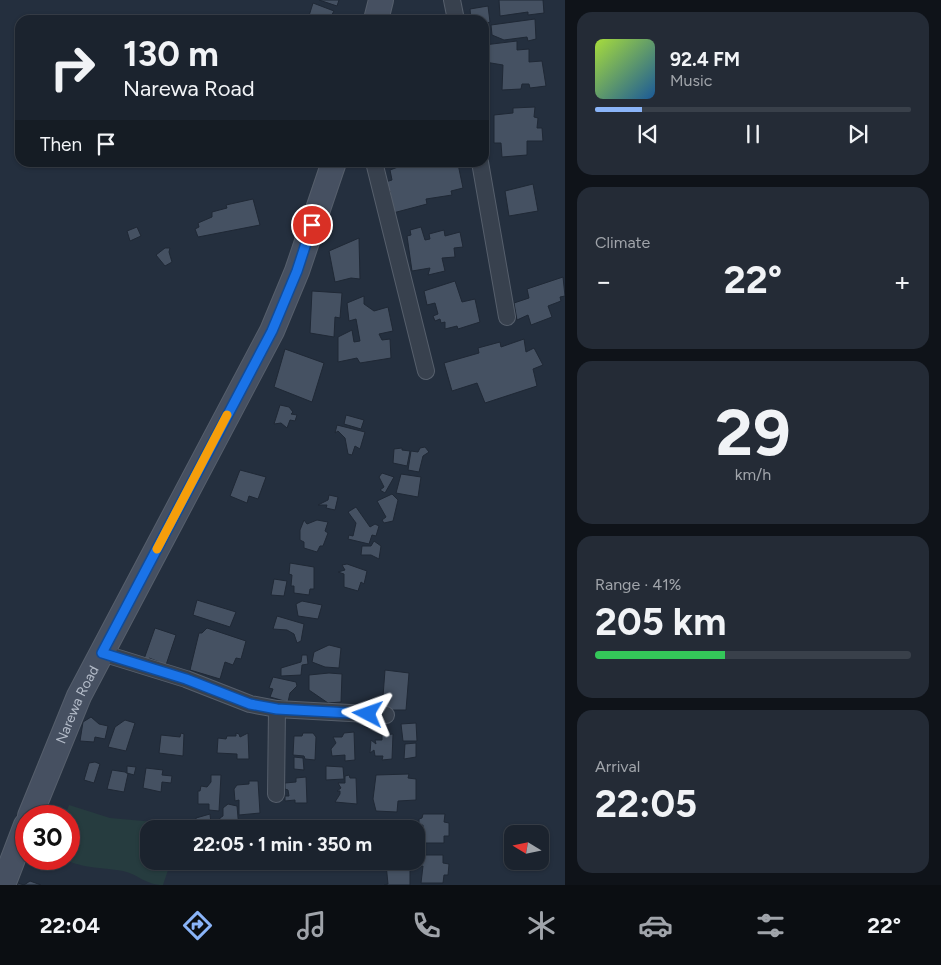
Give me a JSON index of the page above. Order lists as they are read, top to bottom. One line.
{"streets":{"main road":["Narewa Road"]},"north":"left","page":{"turn":["130 m","Narewa Road"],"song":["92.4 FM","Music"],"then":"Then","tile":["Climate",["29","km/h"],["Range · 41%","205 km"],["Arrival","22:05"]],"heat":["−","22°","+"],"limit":"30","trip":"22:05 · 1 min · 350 m","tabs":["22:04","22°"]}}
